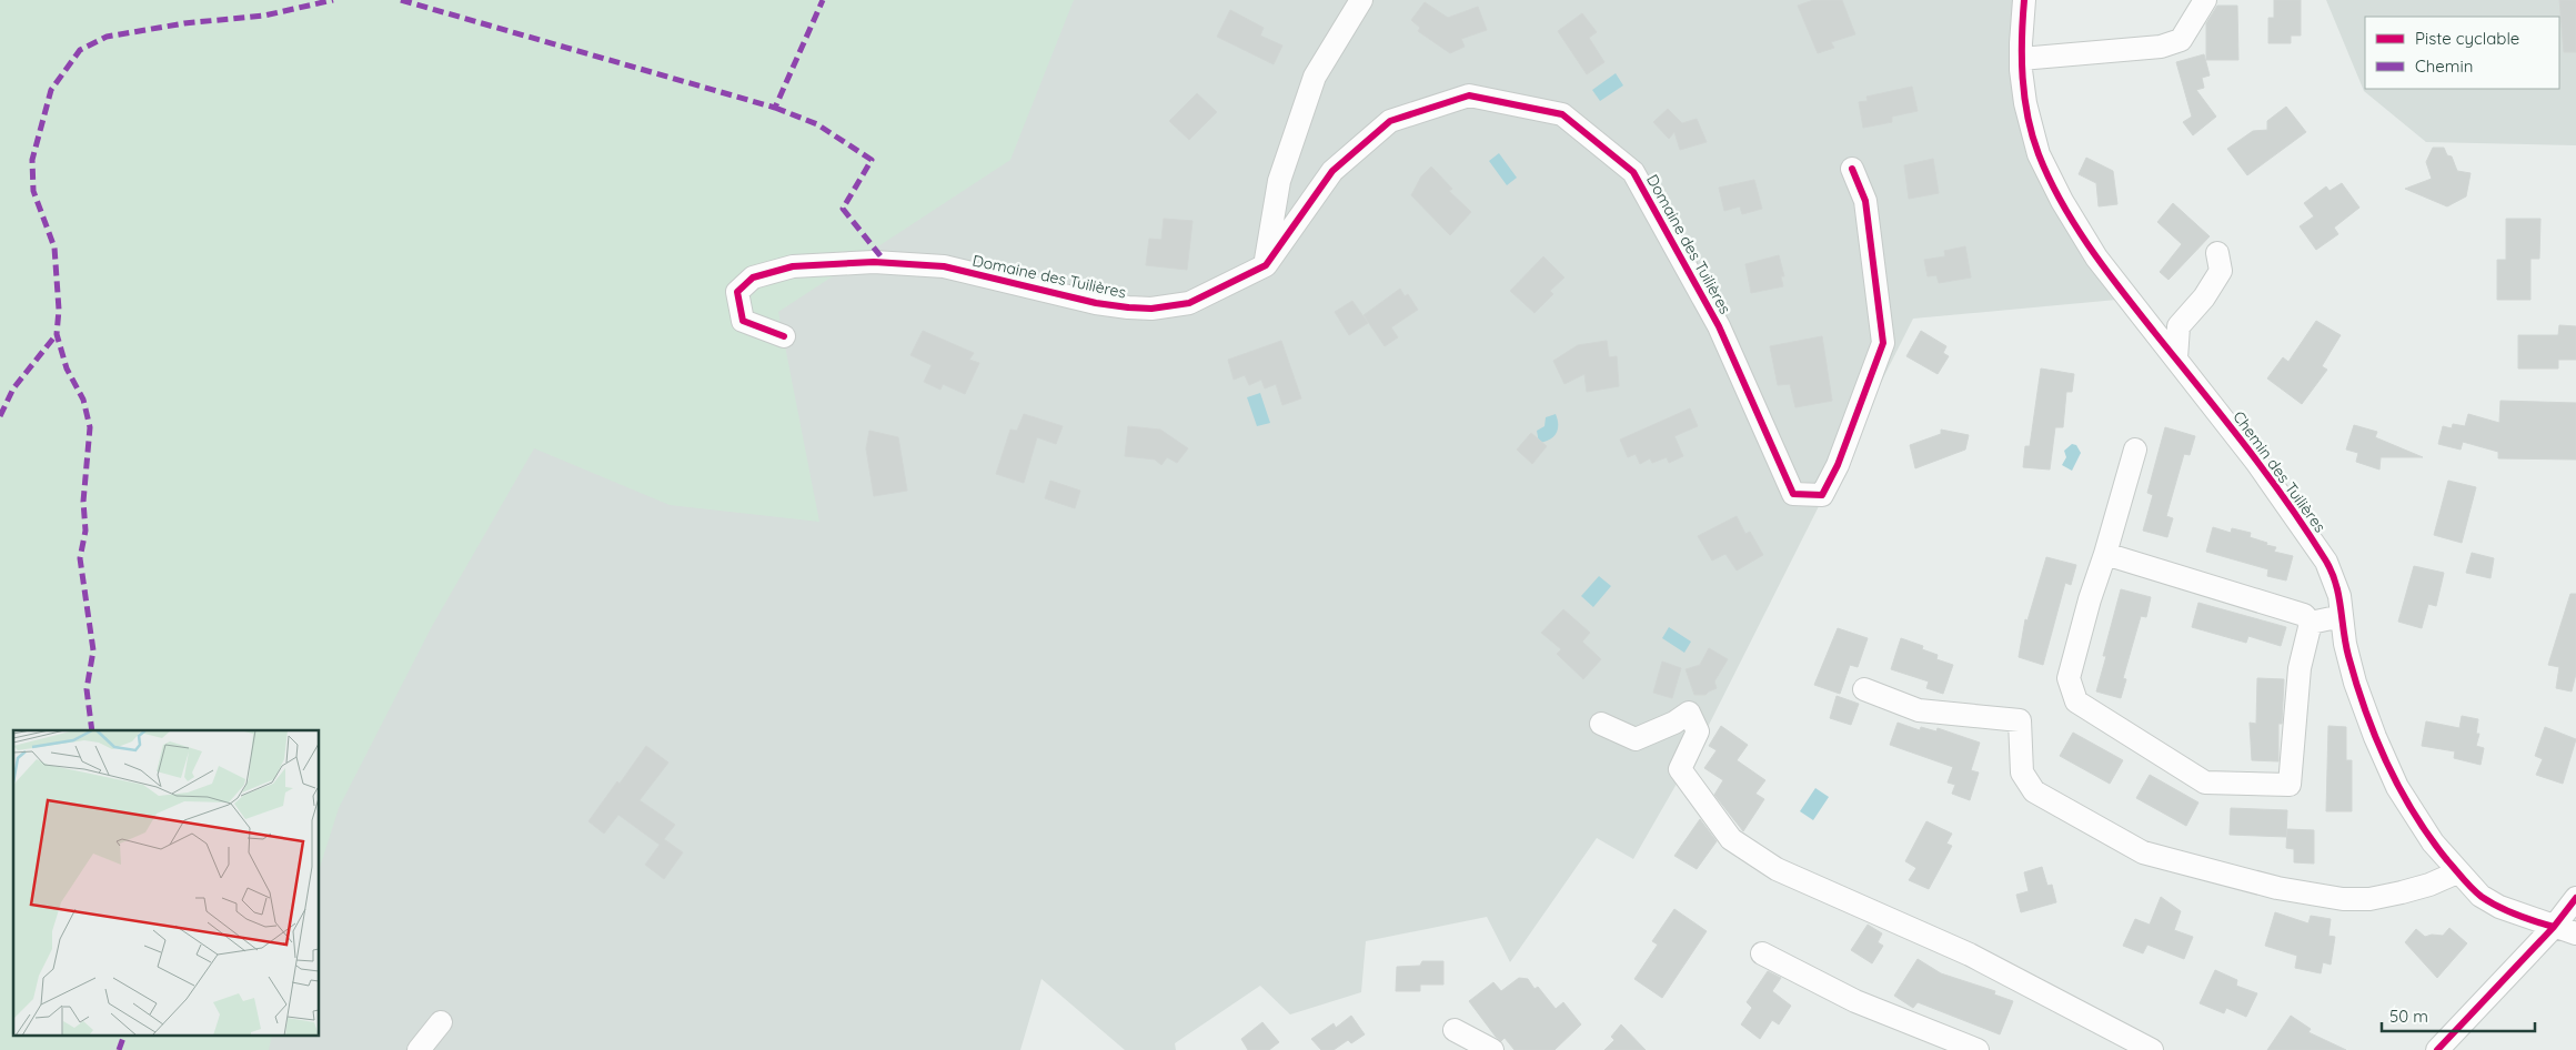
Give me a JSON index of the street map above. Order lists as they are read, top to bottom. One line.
{"streets":{"street":["Domaine des Tuilières","Chemin des Tuilières"]},"legend":["Piste cyclable","Chemin"],"scale_bar":"50 m"}
